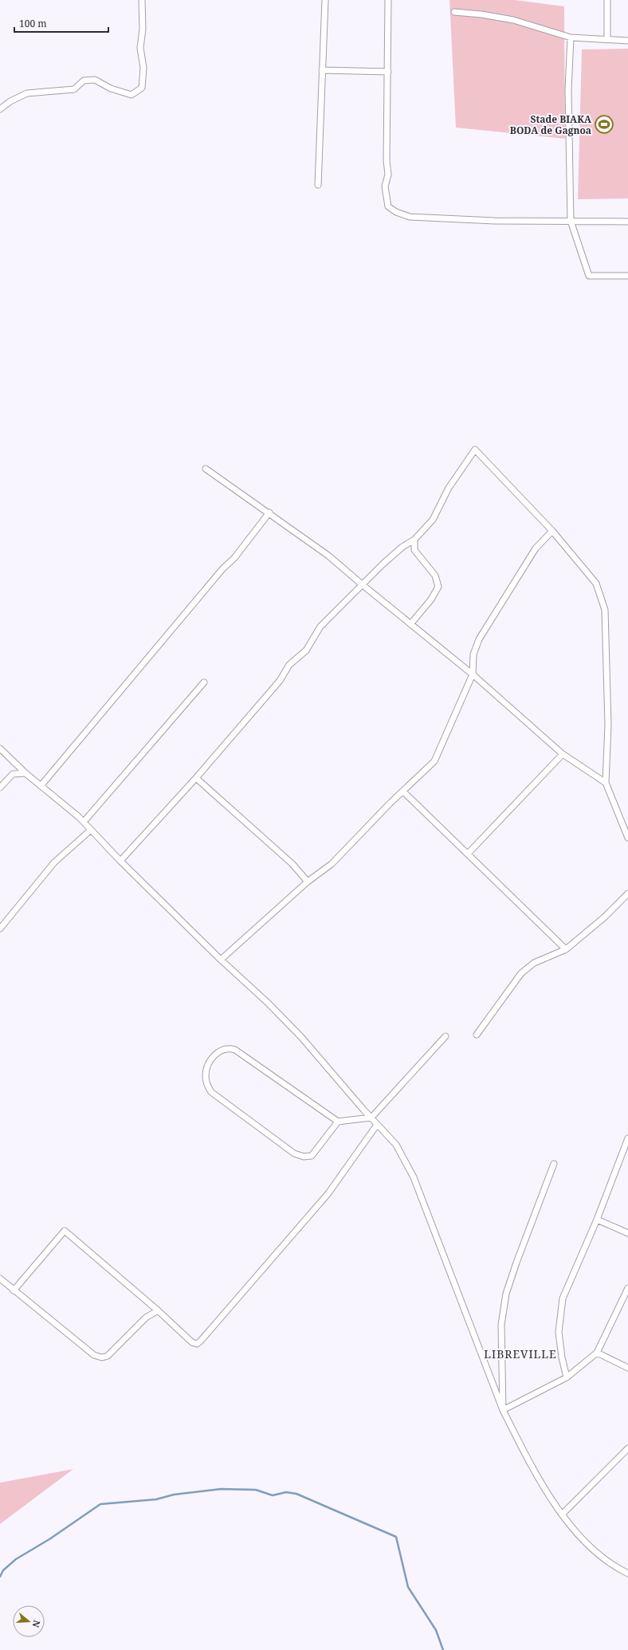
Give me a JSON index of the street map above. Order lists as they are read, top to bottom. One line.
{"districts":["LIBREVILLE"],"places":{"sports":["Stade BIAKA BODA de Gagnoa"]},"scale_bar":"100 m","north":"right"}
